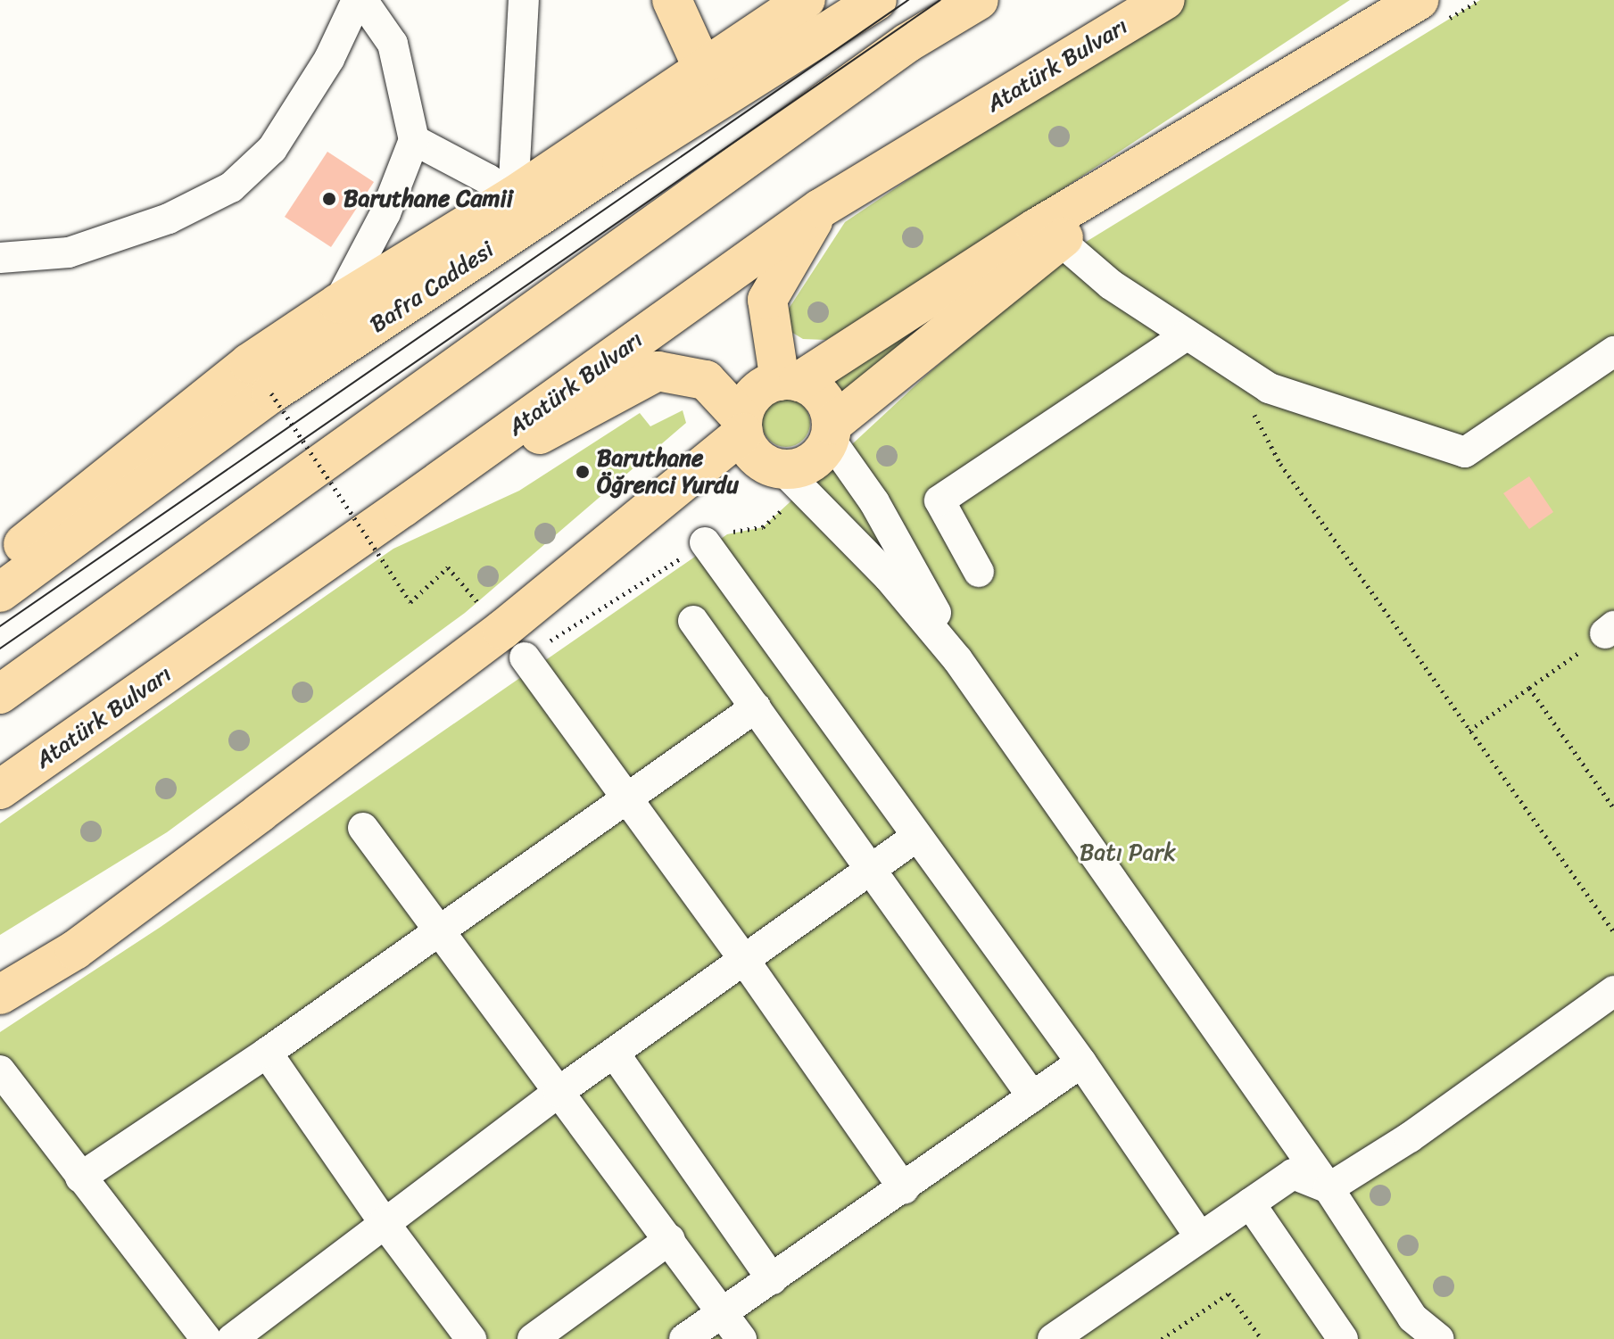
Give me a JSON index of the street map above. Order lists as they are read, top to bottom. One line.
{"streets":{"main road":["Atatürk Bulvarı","Bafra Caddesi"]},"parks":["Batı Park"],"places":["Baruthane Camii","Baruthane Öğrenci Yurdu"]}
